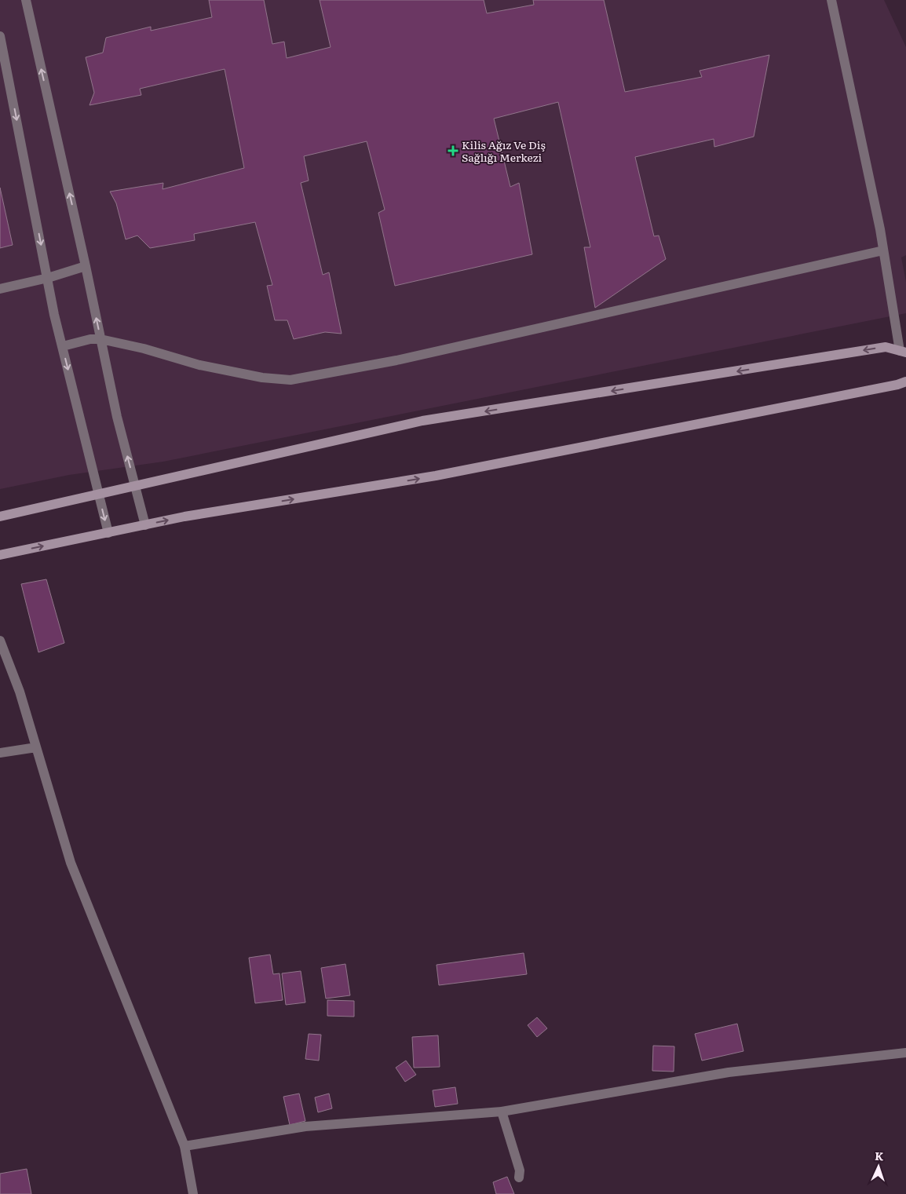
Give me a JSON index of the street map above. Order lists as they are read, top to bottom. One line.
{"places":{"health":["Kilis Ağız Ve Diş Sağlığı Merkezi"]},"north":"top"}
